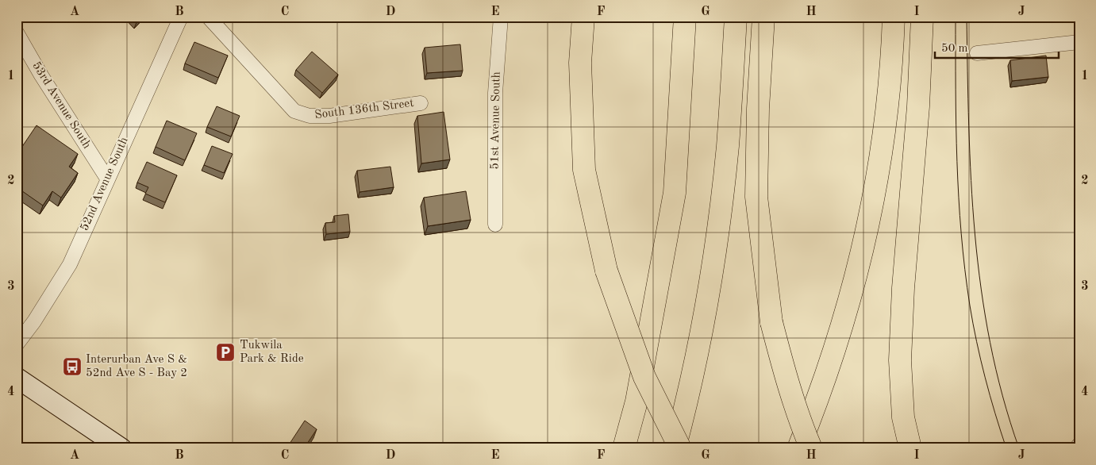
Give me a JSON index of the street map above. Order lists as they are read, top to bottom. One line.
{"streets":{"street":["53rd Avenue South","South 136th Street","51st Avenue South","52nd Avenue South"]},"crossings":[["53rd Avenue South","52nd Avenue South"]],"places":{"parking":["Tukwila Park & Ride"],"bus stop":["Interurban Ave S & 52nd Ave S - Bay 2"]},"scale_bar":"50 m","grid":{"columns":["A","B","C","D","E","F","G","H","I","J"],"rows":["1","2","3","4"]}}
